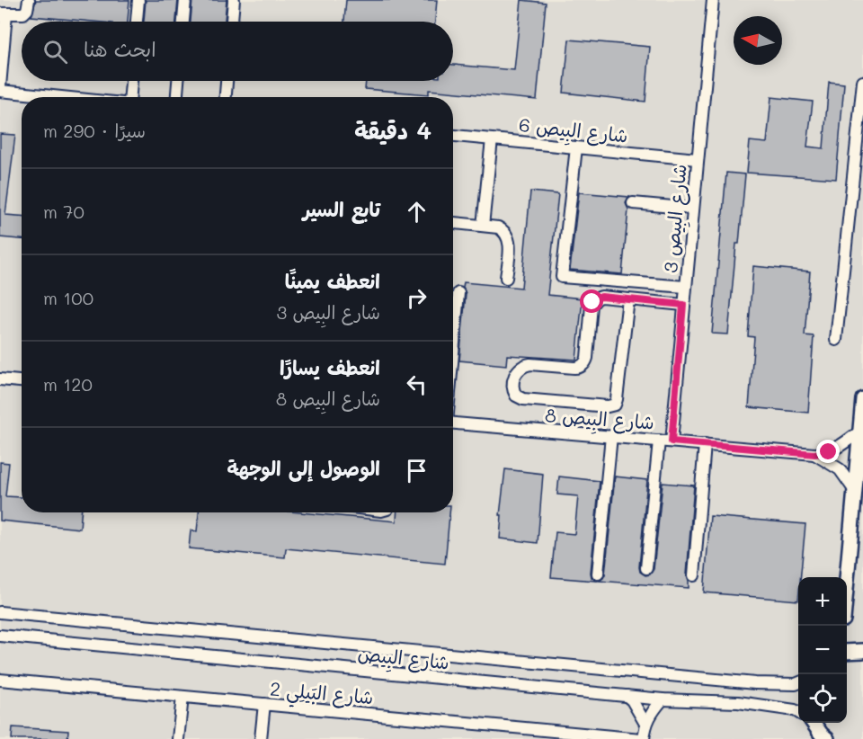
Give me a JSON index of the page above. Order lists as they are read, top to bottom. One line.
{"streets":{"street":["شارع البِيص 6","شارع البِيص 3","شارع البِيص 8","شارع البِيص","شارع البَيلِي 2"]},"crossings":[["شارع البِيص 6","شارع البِيص 3"],["شارع البِيص 3","شارع البِيص 8"]],"north":"left","page":{"search":"ابحث هنا","heading":["4 دقيقة","سيرًا · 290 m"],"list":[["تابع السير","70 m"],["انعطف يمينًا","شارع البِيص 3","100 m"],["انعطف يسارًا","شارع البِيص 8","120 m"],"الوصول إلى الوجهة"],"map_buttons":["+","−"]}}
